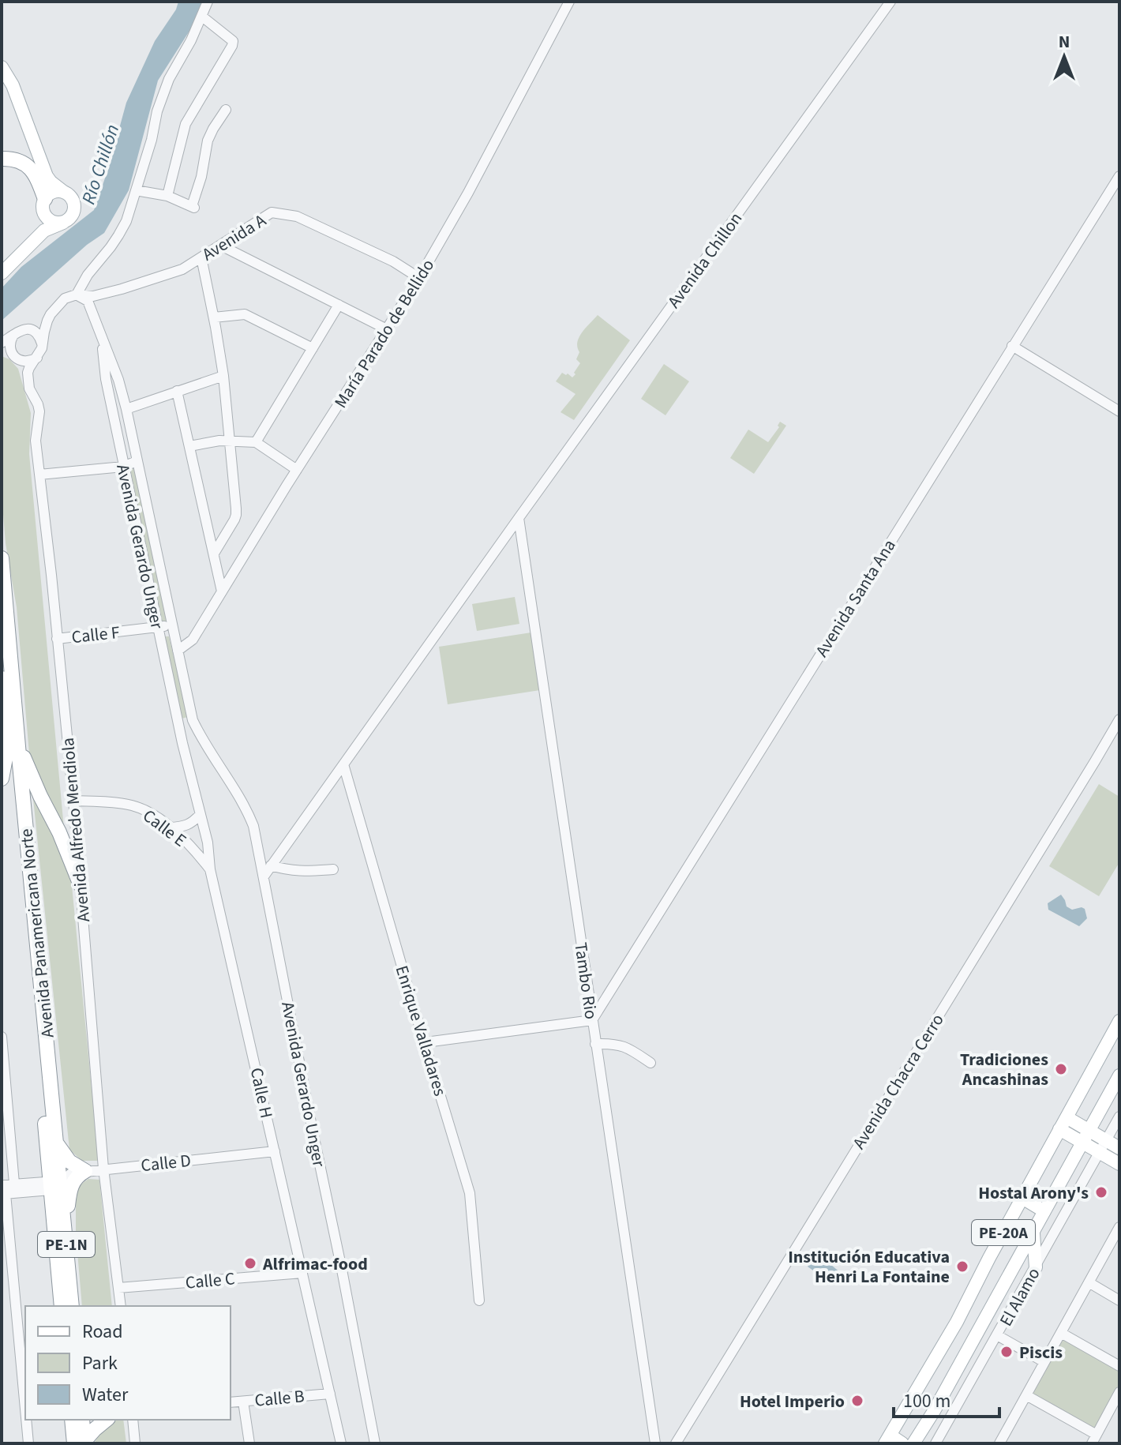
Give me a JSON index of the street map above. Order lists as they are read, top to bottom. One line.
{"streets":{"highway":["Avenida Panamericana Norte","PE-1N"],"main road":["PE-20A"],"street":["Avenida A","Avenida Chillon","María Parado de Bellido","Avenida Gerardo Unger","Avenida Santa Ana","Calle F","Calle E","Avenida Alfredo Mendiola","Tambo Rio","Enrique Valladares","Avenida Chacra Cerro","Calle H","Calle D","Calle C","El Alamo","Calle B"]},"crossings":[["Avenida A","María Parado de Bellido"],["Avenida A","Avenida Gerardo Unger"],["Avenida Chillon","Tambo Rio"],["María Parado de Bellido","Avenida Gerardo Unger"],["Avenida Gerardo Unger","Calle F"],["Avenida Gerardo Unger","Calle H"],["Avenida Santa Ana","Tambo Rio"],["Calle F","Avenida Alfredo Mendiola"],["Calle E","Avenida Alfredo Mendiola"],["Calle E","Calle H"],["Avenida Alfredo Mendiola","Calle D"],["Avenida Alfredo Mendiola","Calle C"],["Avenida Panamericana Norte","Calle D"],["Calle H","Calle D"],["Calle H","Calle C"],["Calle H","Calle B"]],"water":["Río Chillón"],"places":["Tradiciones Ancashinas","Hostal Arony's","Alfrimac-food","Institución Educativa Henri La Fontaine","Piscis","Hotel Imperio"],"legend":["Road","Park","Water"],"scale_bar":"100 m","north":"top"}
